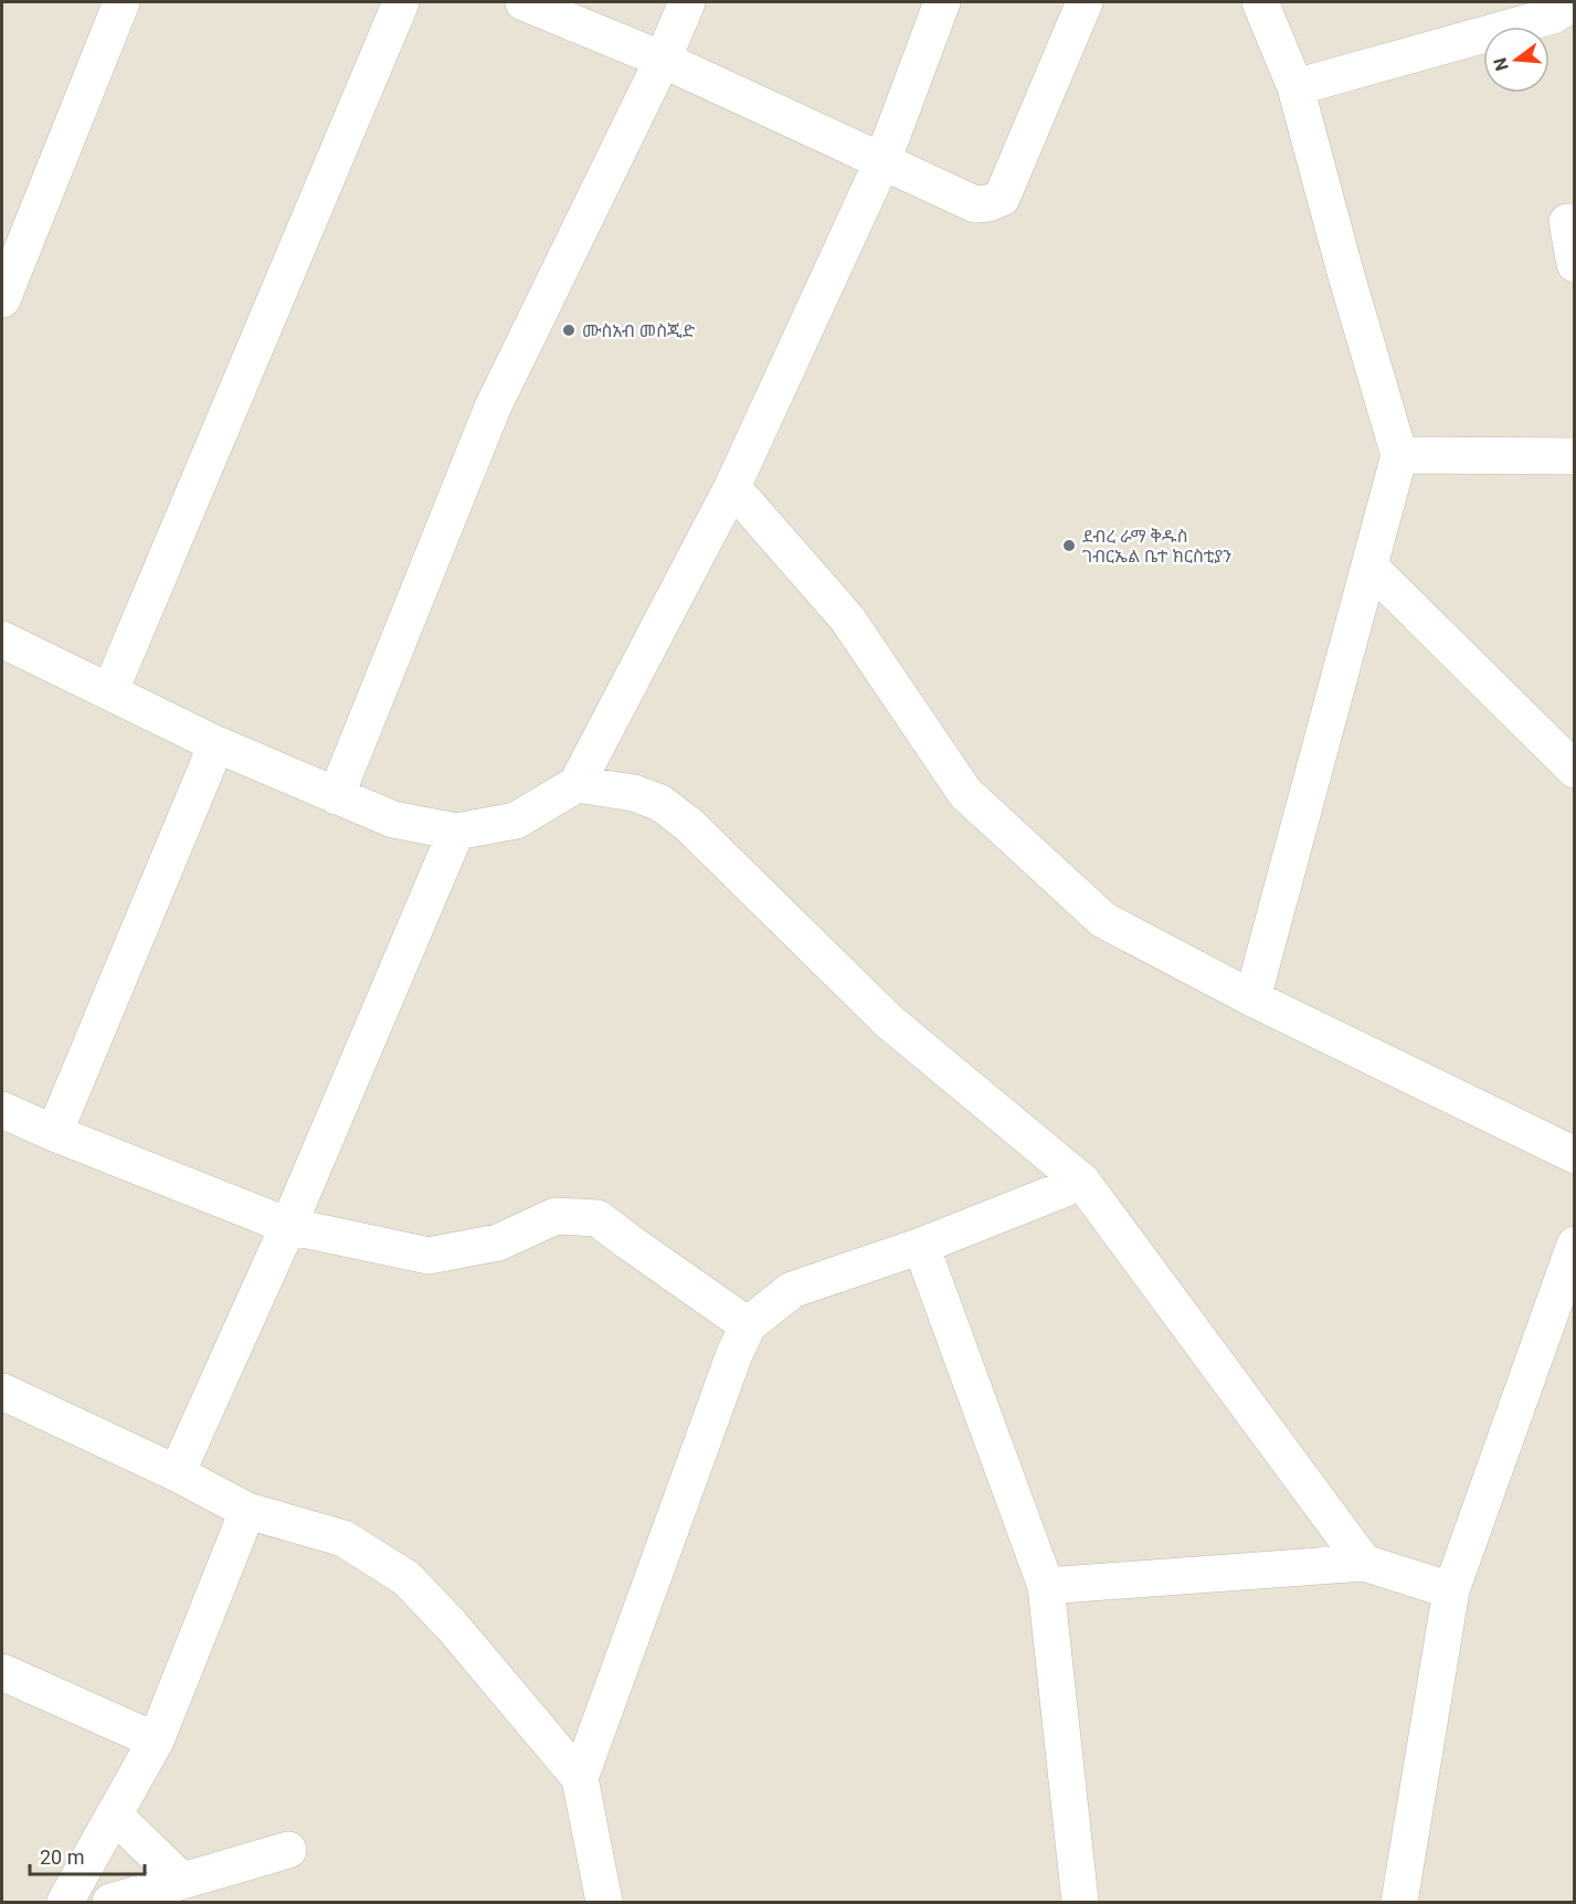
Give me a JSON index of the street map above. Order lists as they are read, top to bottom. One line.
{"places":["ሙስአብ መስጂድ","ደብረ ራማ ቅዱስ ገብርኤል ቤተ ክርስቲያን"],"scale_bar":"20 m","north":"left"}
